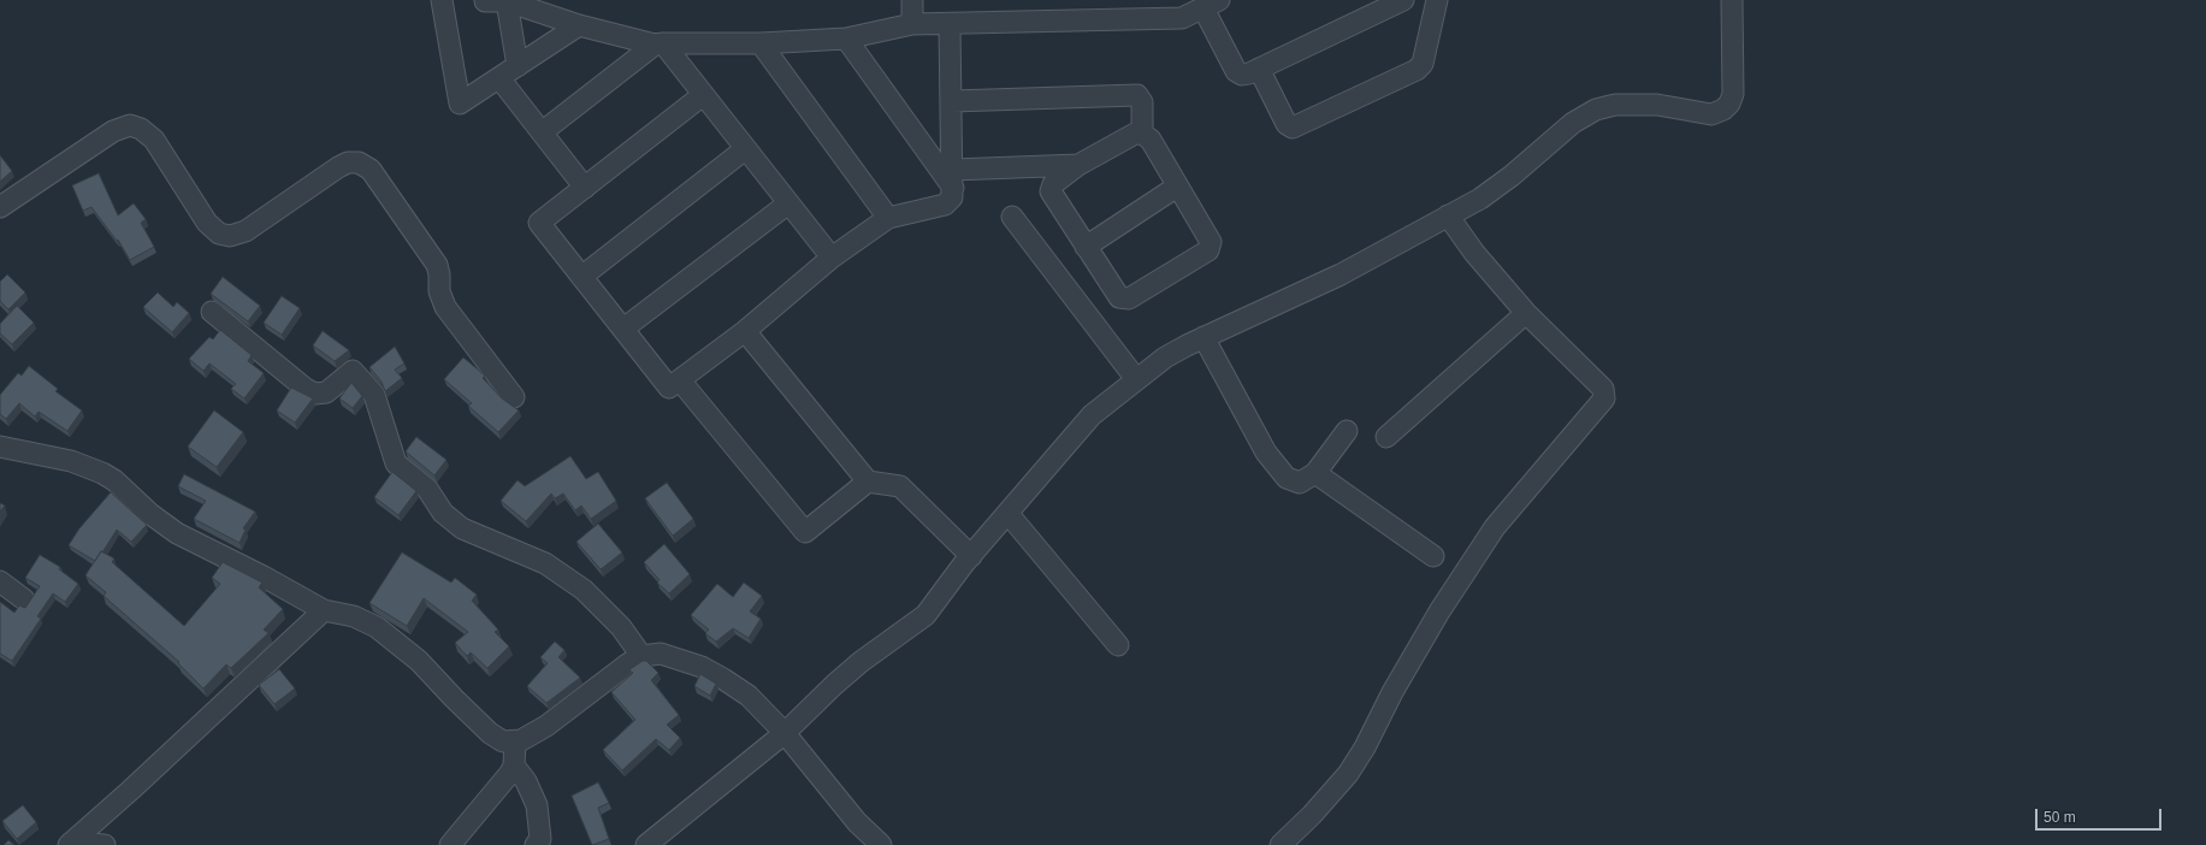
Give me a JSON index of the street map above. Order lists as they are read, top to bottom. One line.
{"scale_bar":"50 m"}
